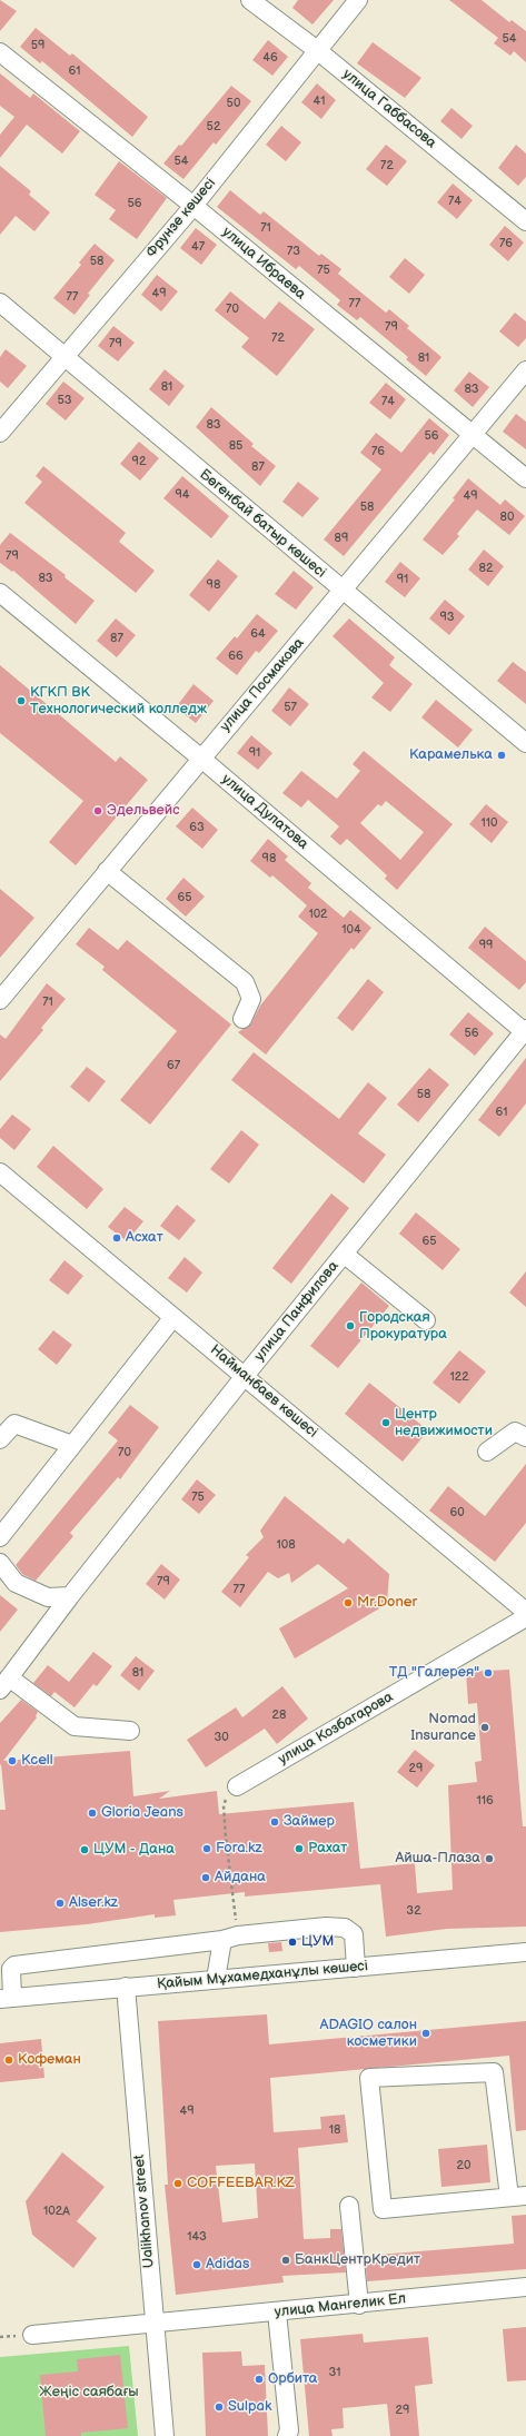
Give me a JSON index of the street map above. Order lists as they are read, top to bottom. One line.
{"streets":{"street":["улица Габбасова","Фрунзе көшесі","улица Ибраева","Бөгенбай батыр көшесі","улица Посмакова","улица Дулатова","улица Панфилова","Найманбаев көшесі","улица Козбагарова","Қайым Мұхамедханұлы көшесі","Ualikhanov street","улица Мангелик Ел"]},"crossings":[["улица Габбасова","Фрунзе көшесі"],["Фрунзе көшесі","улица Ибраева"],["Фрунзе көшесі","Бөгенбай батыр көшесі"],["улица Ибраева","улица Посмакова"],["Бөгенбай батыр көшесі","улица Посмакова"],["улица Посмакова","улица Дулатова"],["улица Дулатова","улица Панфилова"],["улица Панфилова","Найманбаев көшесі"],["Қайым Мұхамедханұлы көшесі","Ualikhanov street"],["Ualikhanov street","улица Мангелик Ел"]],"parks":["Жеңіс саябағы"],"places":["КГКП ВК Технологический колледж","Карамелька","Эдельвейс","Асхат","Городская Прокуратура","Центр недвижимости","Mr.Doner","ТД \"Галерея\"","Nomad Insurance","Kcell","Gloria Jeans","Займер","Fora.kz","Рахат","ЦУМ - Дана","Айша-Плаза","Айдана","Alser.kz","ЦУМ","ADAGIO салон косметики","Кофеман","COFFEEBAR.KZ","БанкЦентрКредит","Adidas","Орбита","Sulpak"],"house_numbers":["54","59","46","61","41","50","52","54","72","74","56","71","76","47","73","58","75","49","77","77","70","79","72","79","81","81","83","53","74","83","56","85","76","92","87","94","49","58","80","89","79","82","83","91","98","93","64","87","66","57","91","110","63","98","65","102","104","99","71","56","67","58","61","65","122","70","75","60","108","79","77","81","28","30","29","116","32","49","18","20","102А","143","31","29"]}
